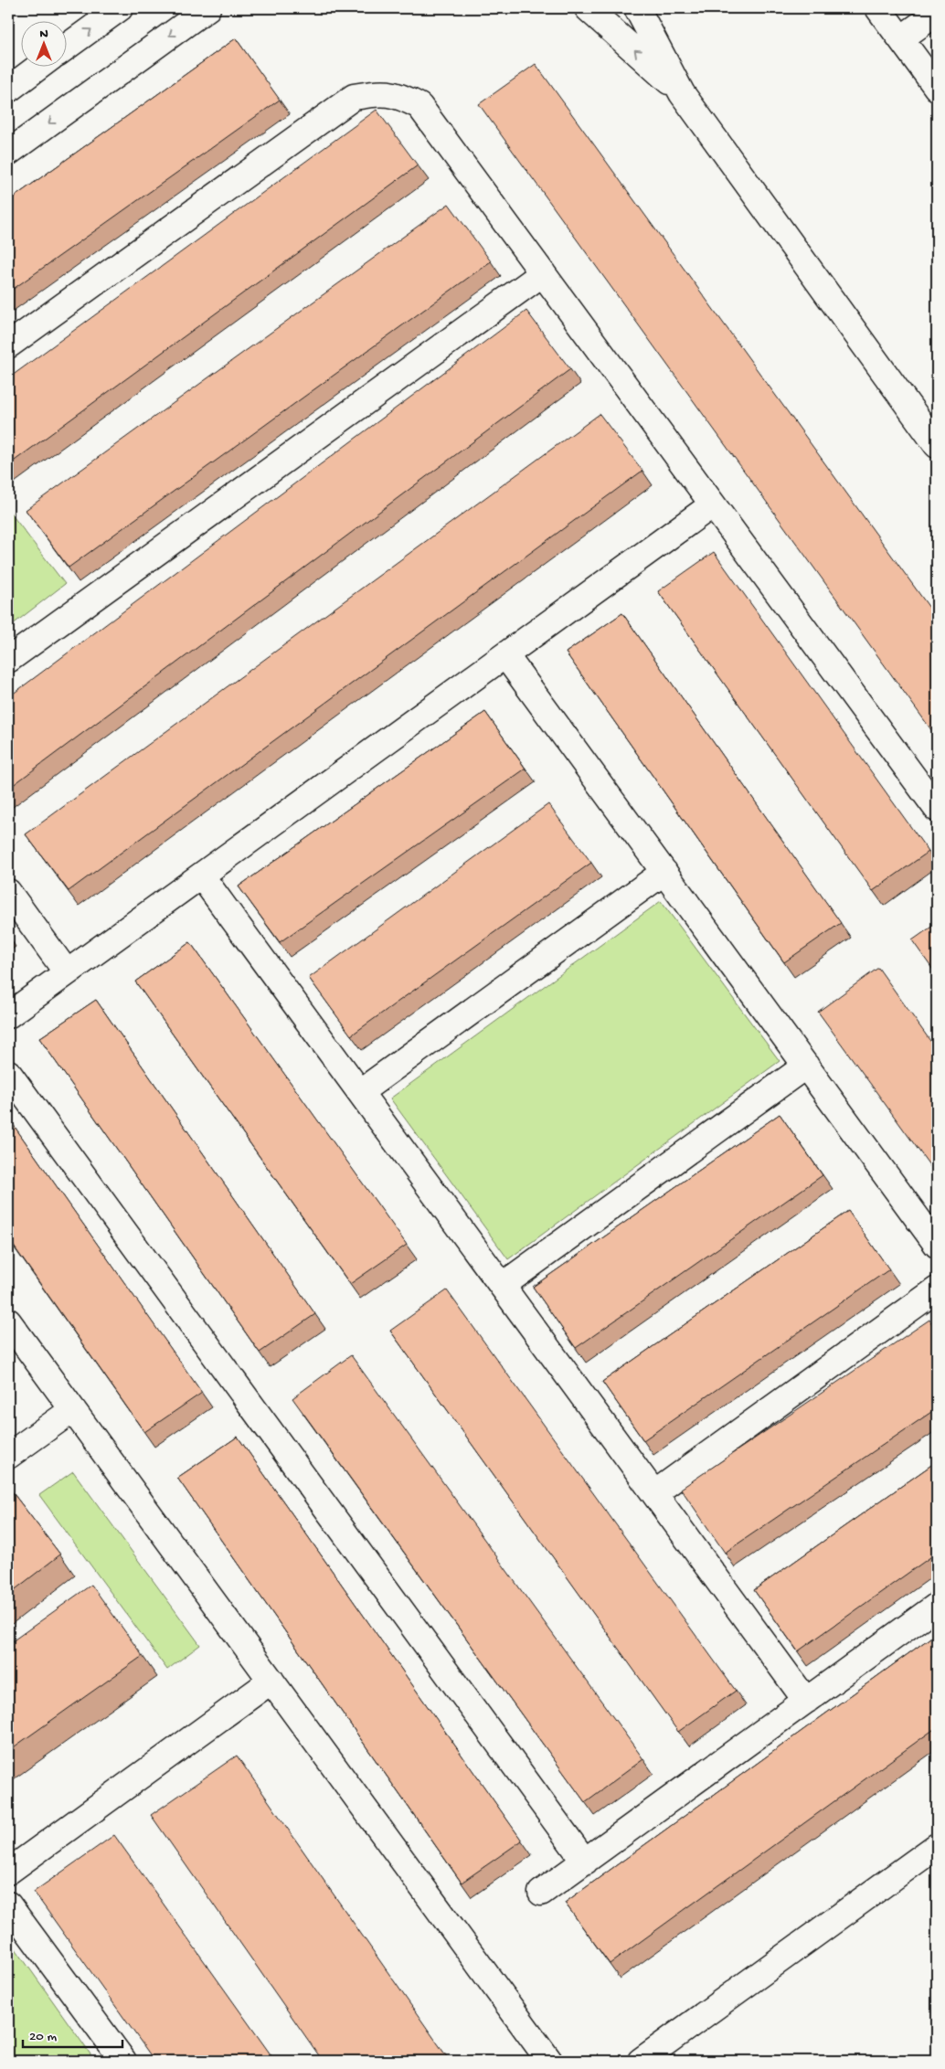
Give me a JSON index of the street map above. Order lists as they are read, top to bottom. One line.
{"scale_bar":"20 m","north":"top"}
